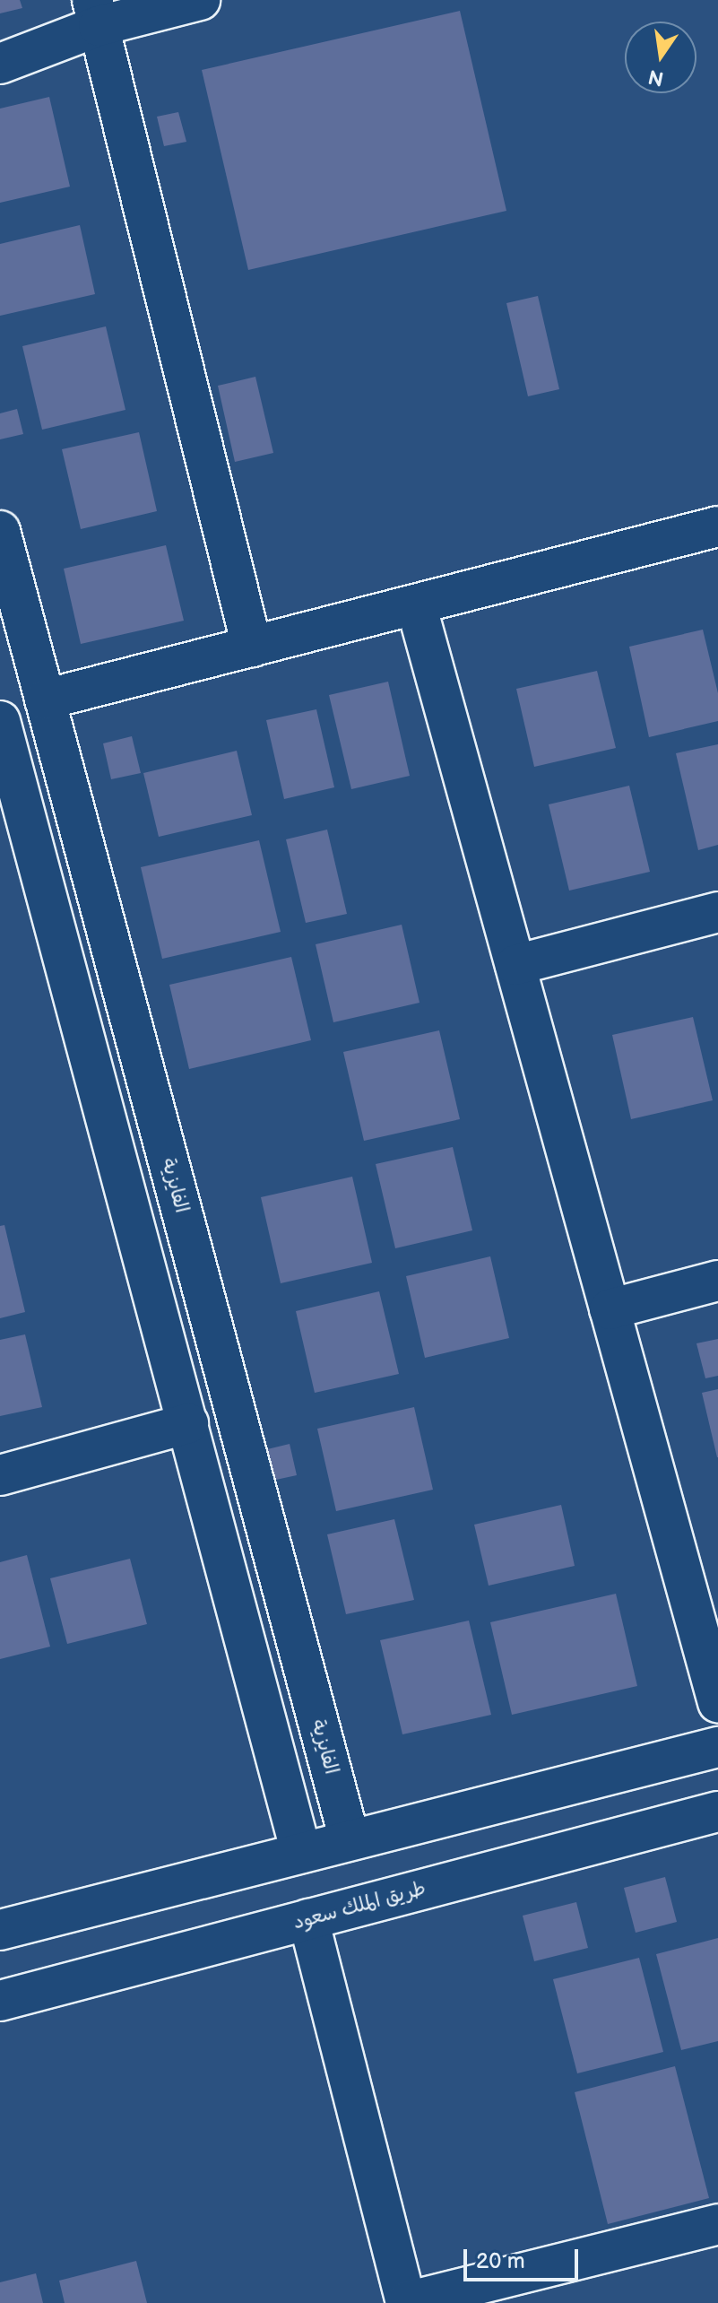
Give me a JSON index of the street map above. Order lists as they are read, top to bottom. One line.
{"streets":{"street":["الفايزية","طريق الملك سعود"]},"scale_bar":"20 m","north":"bottom"}
